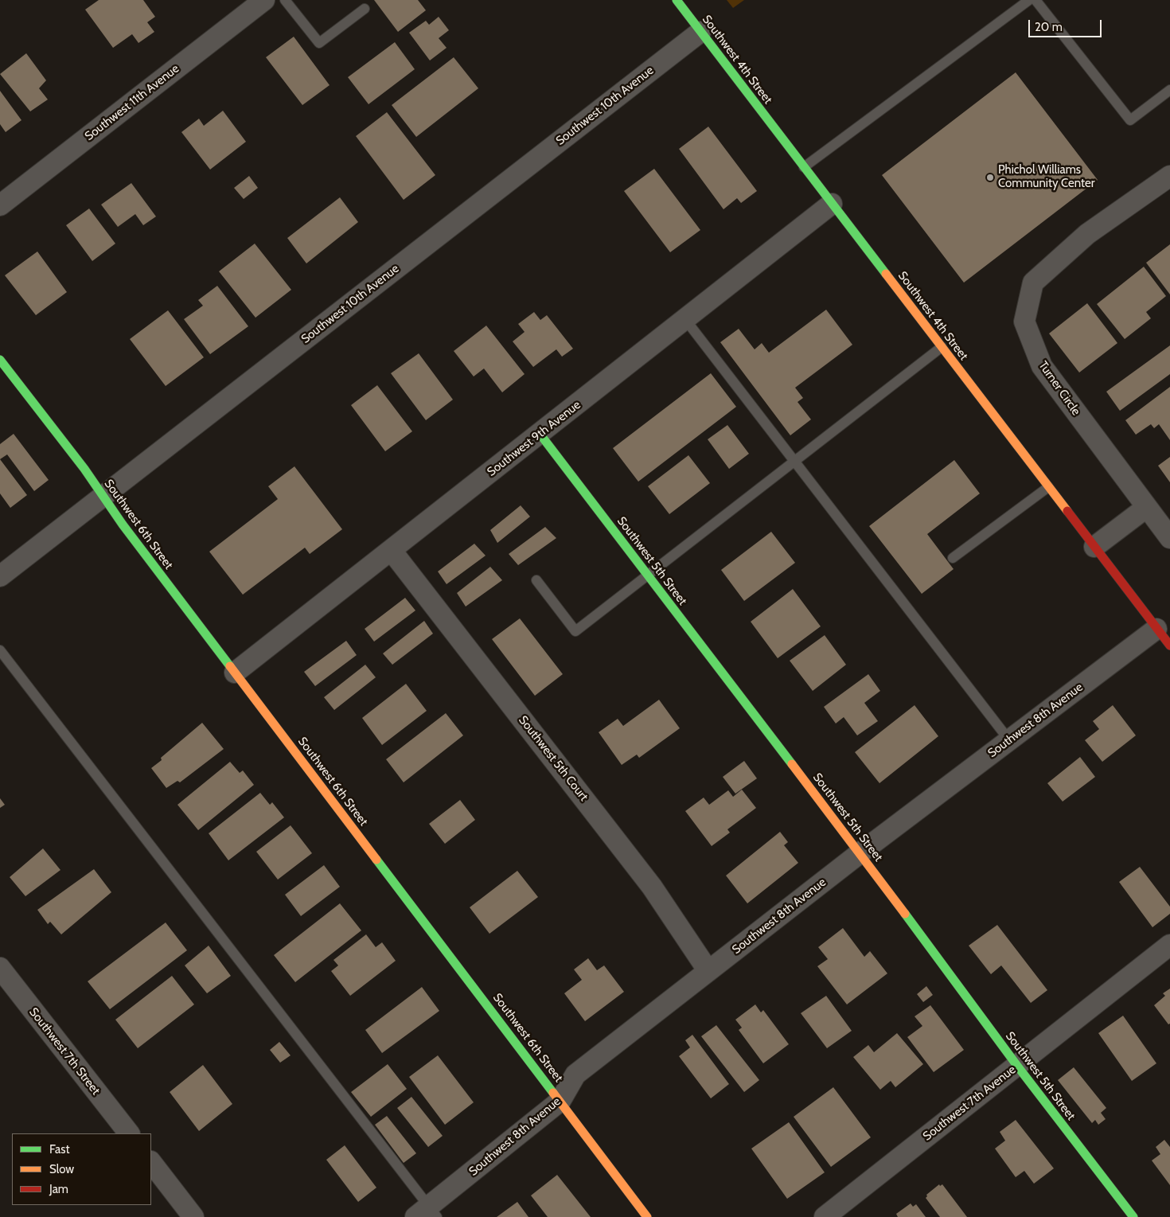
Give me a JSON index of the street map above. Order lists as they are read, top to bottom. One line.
{"streets":{"street":["Southwest 4th Street","Southwest 11th Avenue","Southwest 10th Avenue","Turner Circle","Southwest 9th Avenue","Southwest 6th Street","Southwest 5th Street","Southwest 8th Avenue","Southwest 5th Court","Southwest 7th Street","Southwest 7th Avenue"]},"crossings":[["Southwest 4th Street","Southwest 10th Avenue"],["Southwest 4th Street","Southwest 9th Avenue"],["Southwest 4th Street","Southwest 8th Avenue"],["Southwest 10th Avenue","Southwest 6th Street"],["Southwest 9th Avenue","Southwest 6th Street"],["Southwest 9th Avenue","Southwest 5th Street"],["Southwest 9th Avenue","Southwest 5th Court"],["Southwest 6th Street","Southwest 8th Avenue"],["Southwest 5th Street","Southwest 8th Avenue"],["Southwest 5th Street","Southwest 7th Avenue"],["Southwest 8th Avenue","Southwest 5th Court"]],"places":["Phichol Williams Community Center"],"legend":["Fast","Slow","Jam"],"scale_bar":"20 m"}
